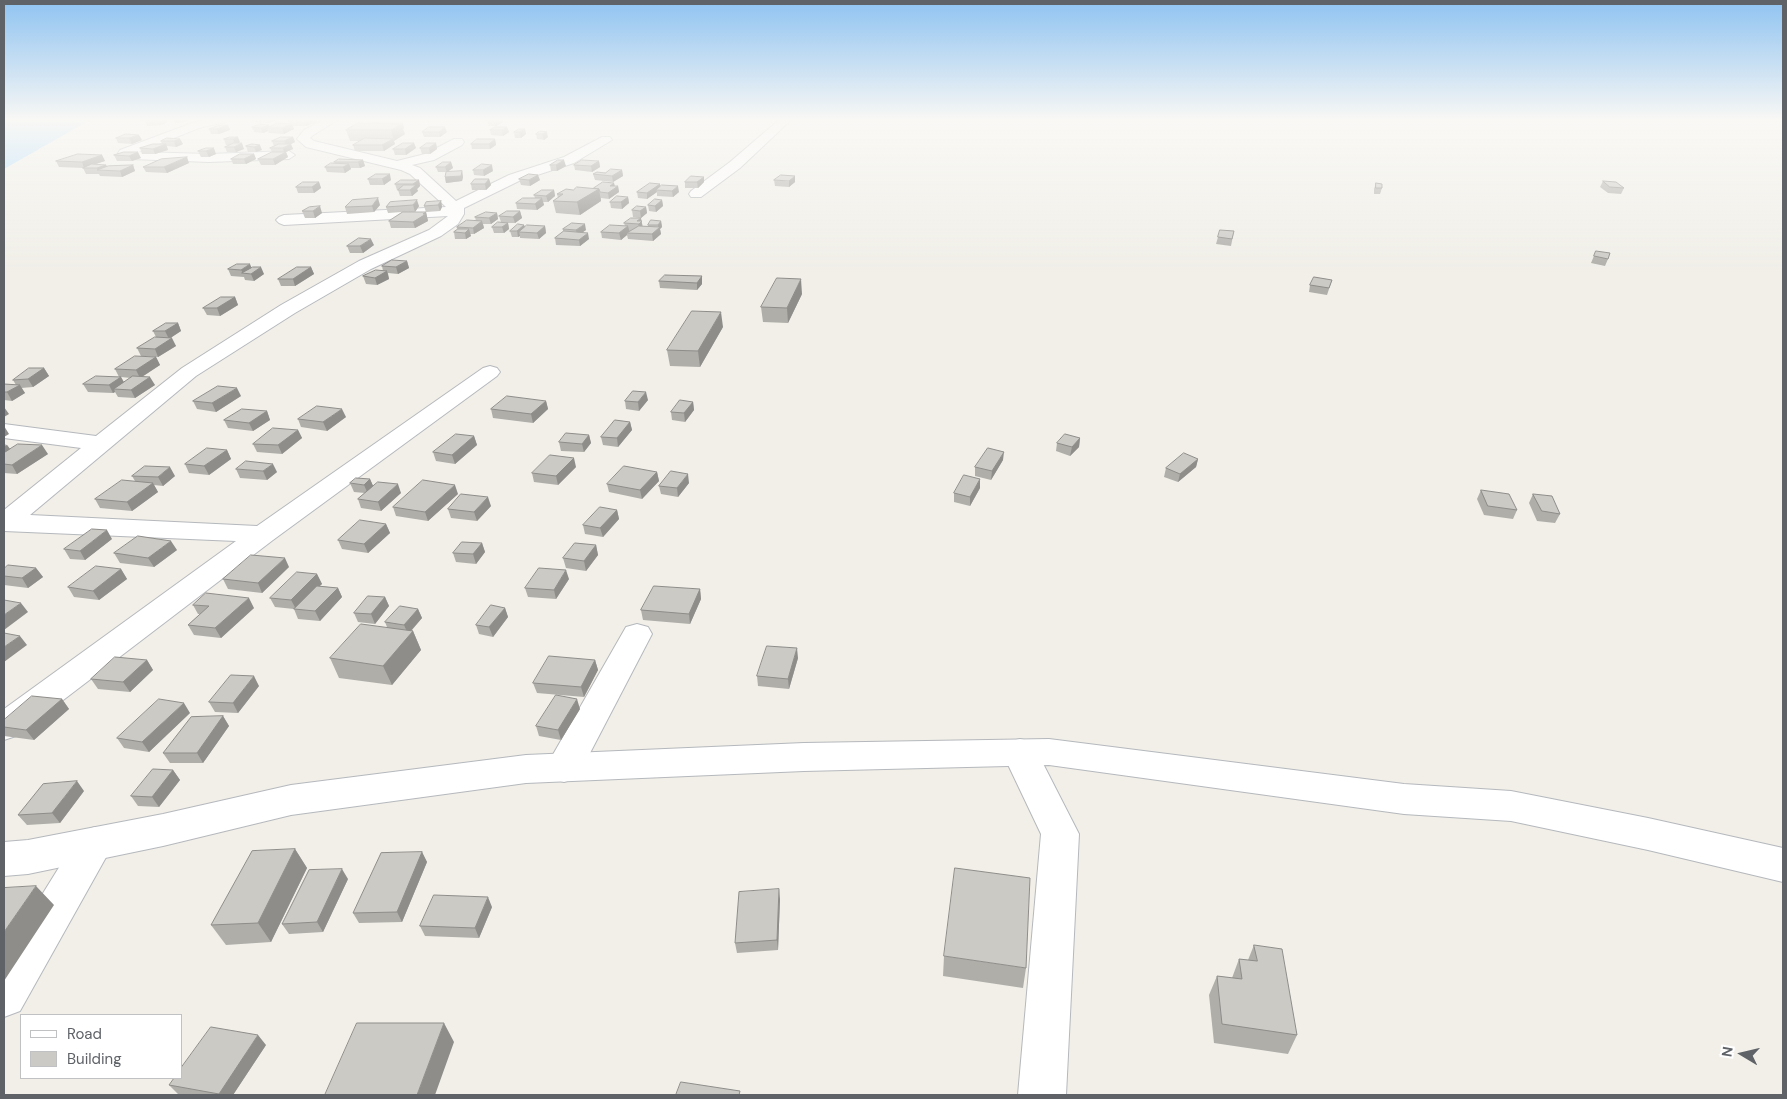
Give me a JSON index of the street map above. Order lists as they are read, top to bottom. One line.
{"legend":["Road","Building"],"north":"left"}
